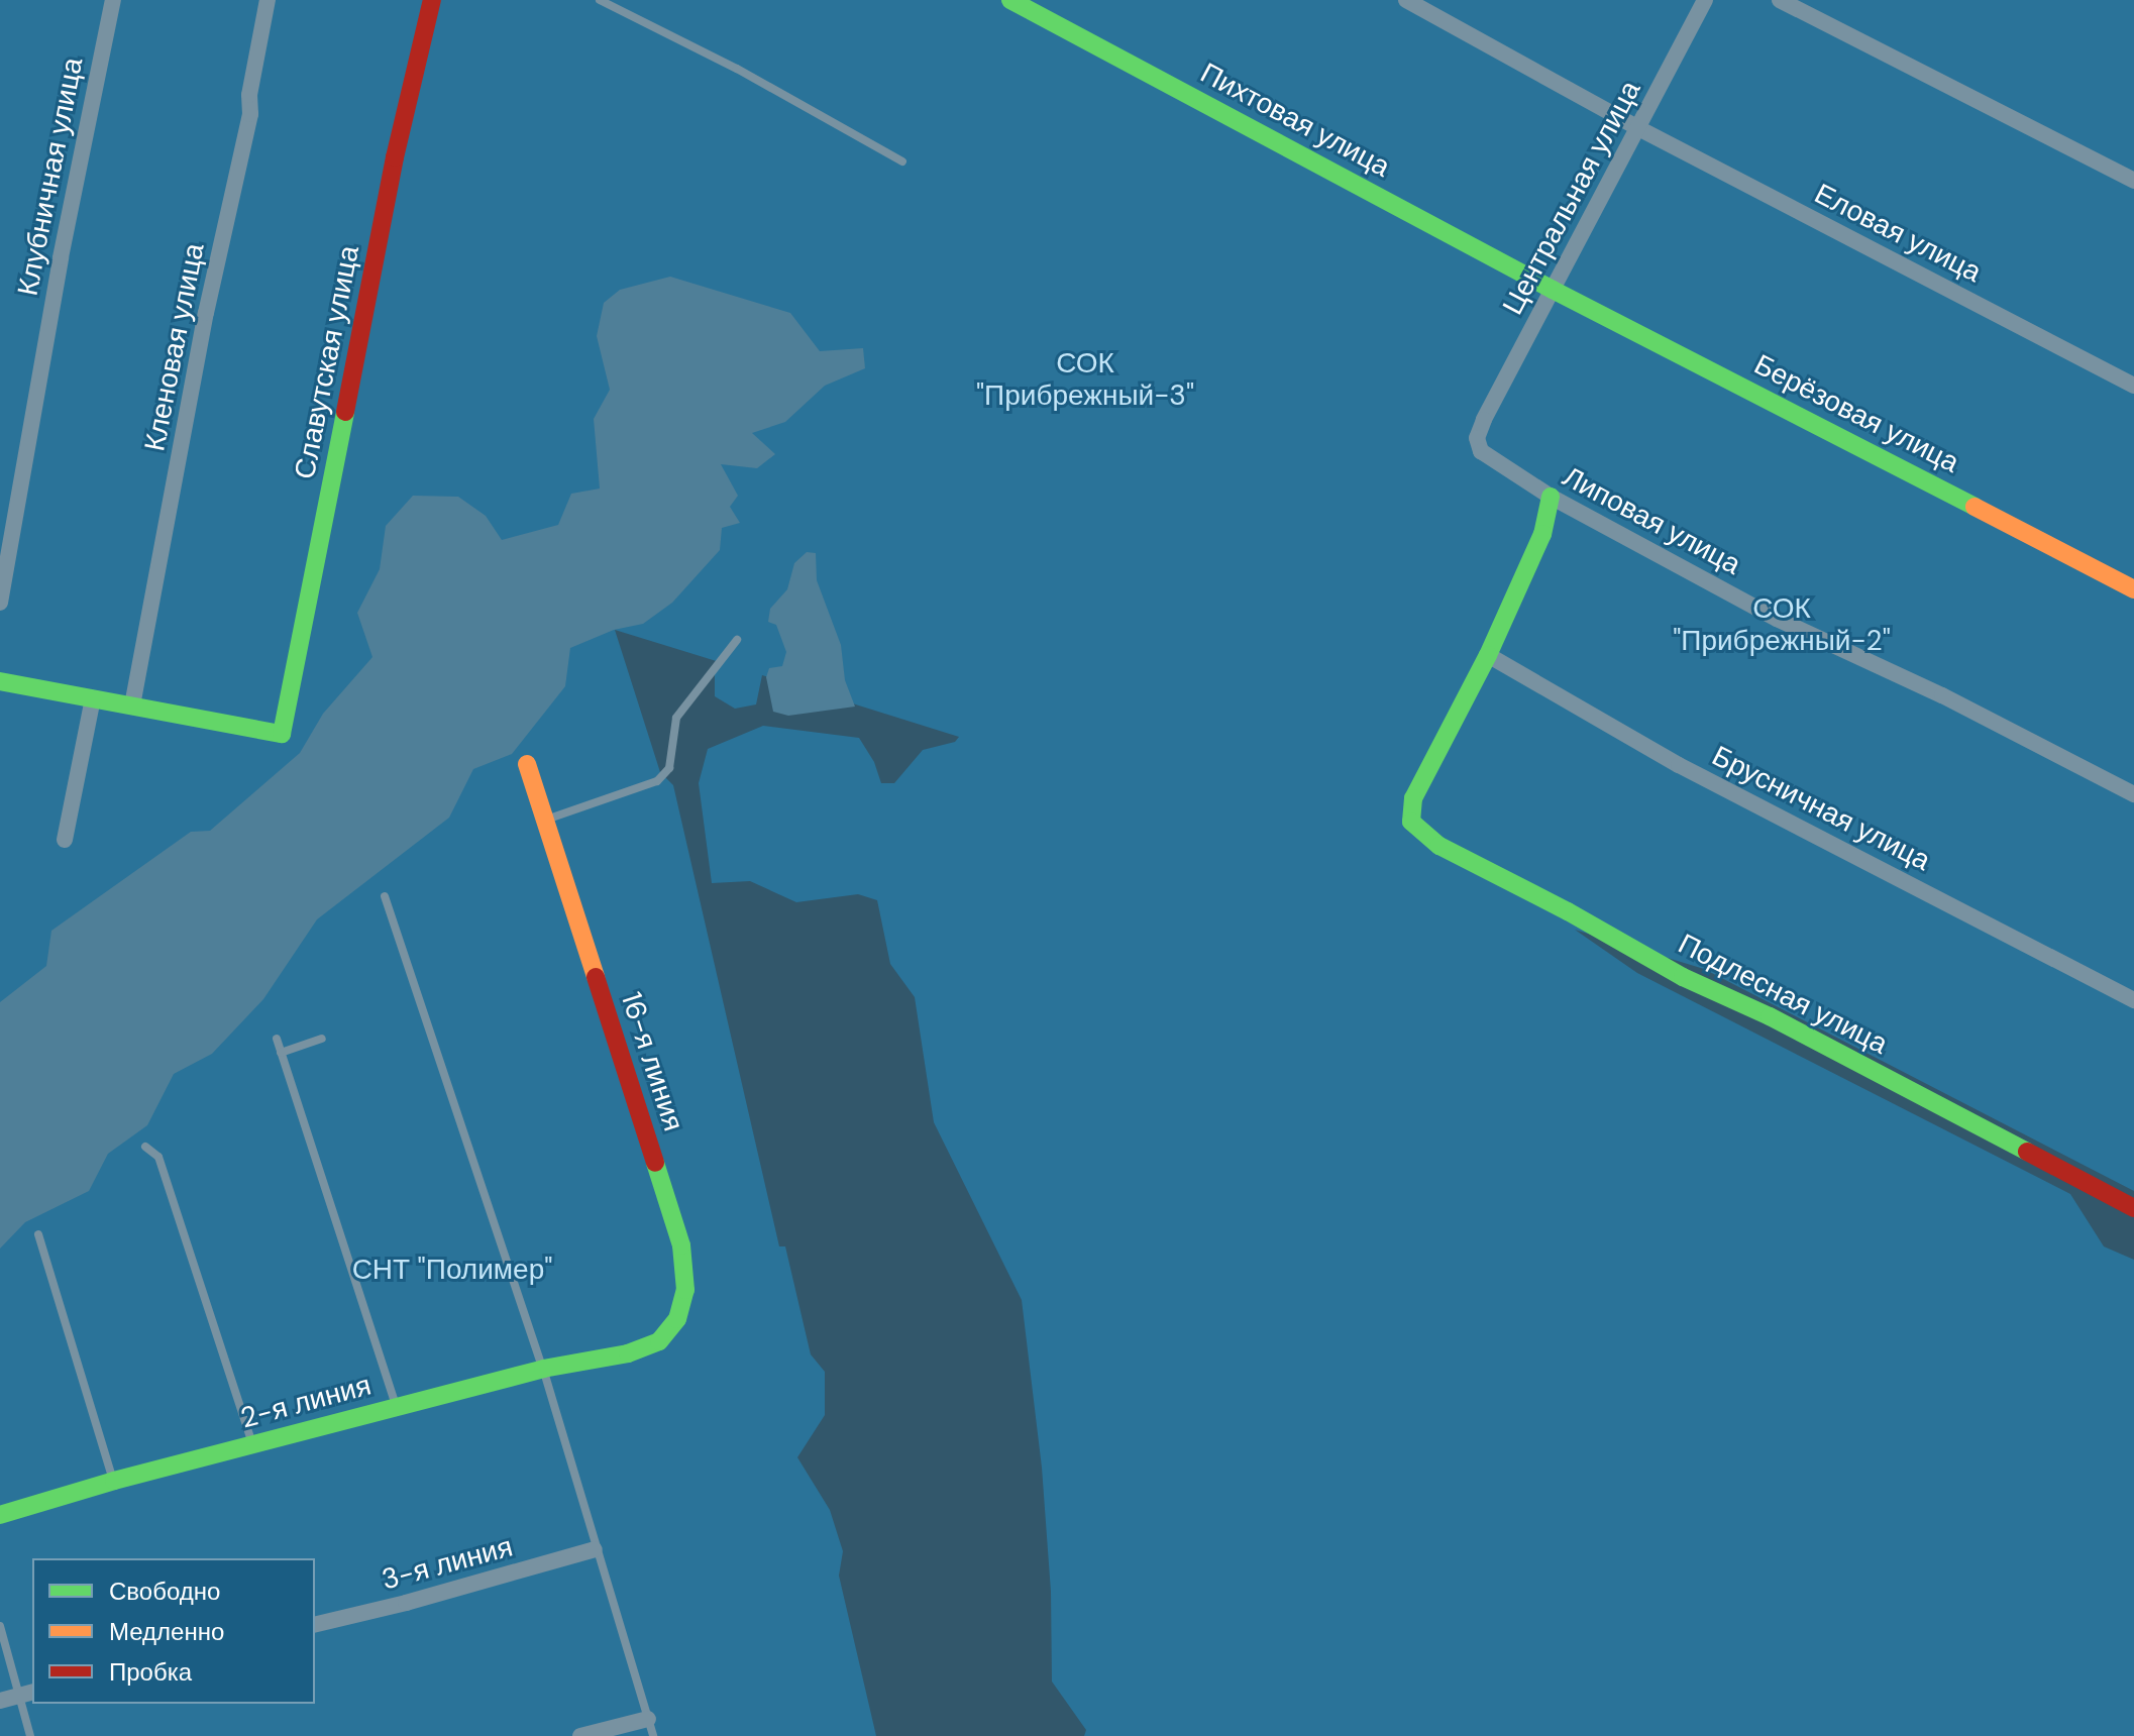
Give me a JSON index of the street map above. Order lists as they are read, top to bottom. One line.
{"streets":{"street":["Пихтовая улица","Клубничная улица","Центральная улица","Еловая улица","Кленовая улица","Славутская улица","Берёзовая улица","Липовая улица","Брусничная улица","Подлесная улица","16-я линия","2-я линия","3-я линия"]},"crossings":[["Пихтовая улица","Центральная улица"],["Пихтовая улица","Берёзовая улица"],["Центральная улица","Еловая улица"],["Центральная улица","Берёзовая улица"],["Центральная улица","Липовая улица"],["Кленовая улица","Славутская улица"],["Брусничная улица","Подлесная улица"],["16-я линия","2-я линия"]],"parks":["СОК \"Прибрежный-3\"","СОК \"Прибрежный-2\"","СНТ \"Полимер\""],"legend":["Свободно","Медленно","Пробка"]}
